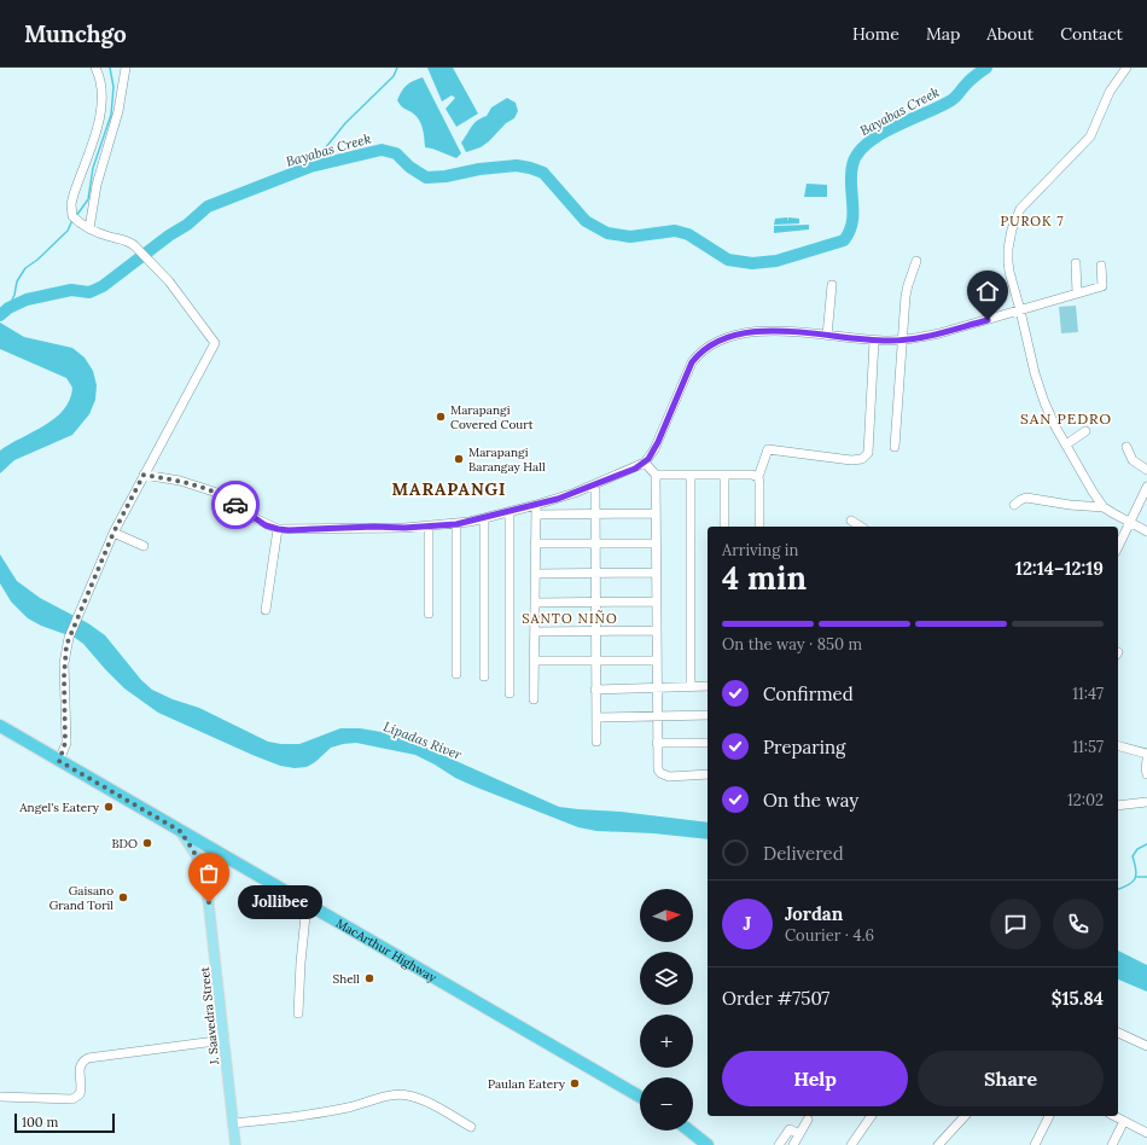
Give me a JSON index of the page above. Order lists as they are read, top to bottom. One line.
{"streets":{"highway":["MacArthur Highway"],"main road":["J. Saavedra Street"]},"crossings":[["MacArthur Highway","J. Saavedra Street"]],"districts":["PUROK 7","SAN PEDRO","MARAPANGI","SANTO NIÑO"],"water":["Bayabas Creek","Lipadas River"],"places":["Marapangi Covered Court","Marapangi Barangay Hall","Angel's Eatery","BDO","Gaisano Grand Toril","Jollibee","Shell","Paulan Eatery"],"scale_bar":"100 m","north":"right","page":{"header":"Munchgo","nav":["Home","Map","About","Contact"],"heading":["4 min","Arriving in","12:14–12:19"],"panel":["Jordan","Courier · 4.6","Order #7507","$15.84"],"bar":"On the way · 850 m","list":[["Confirmed","11:47"],["Preparing","11:57"],["On the way","12:02"],"Delivered"],"bubble":"Jollibee","map_buttons":["+","−"],"round":"J","buttons":["Help","Share"],"scale":"100 m"}}
